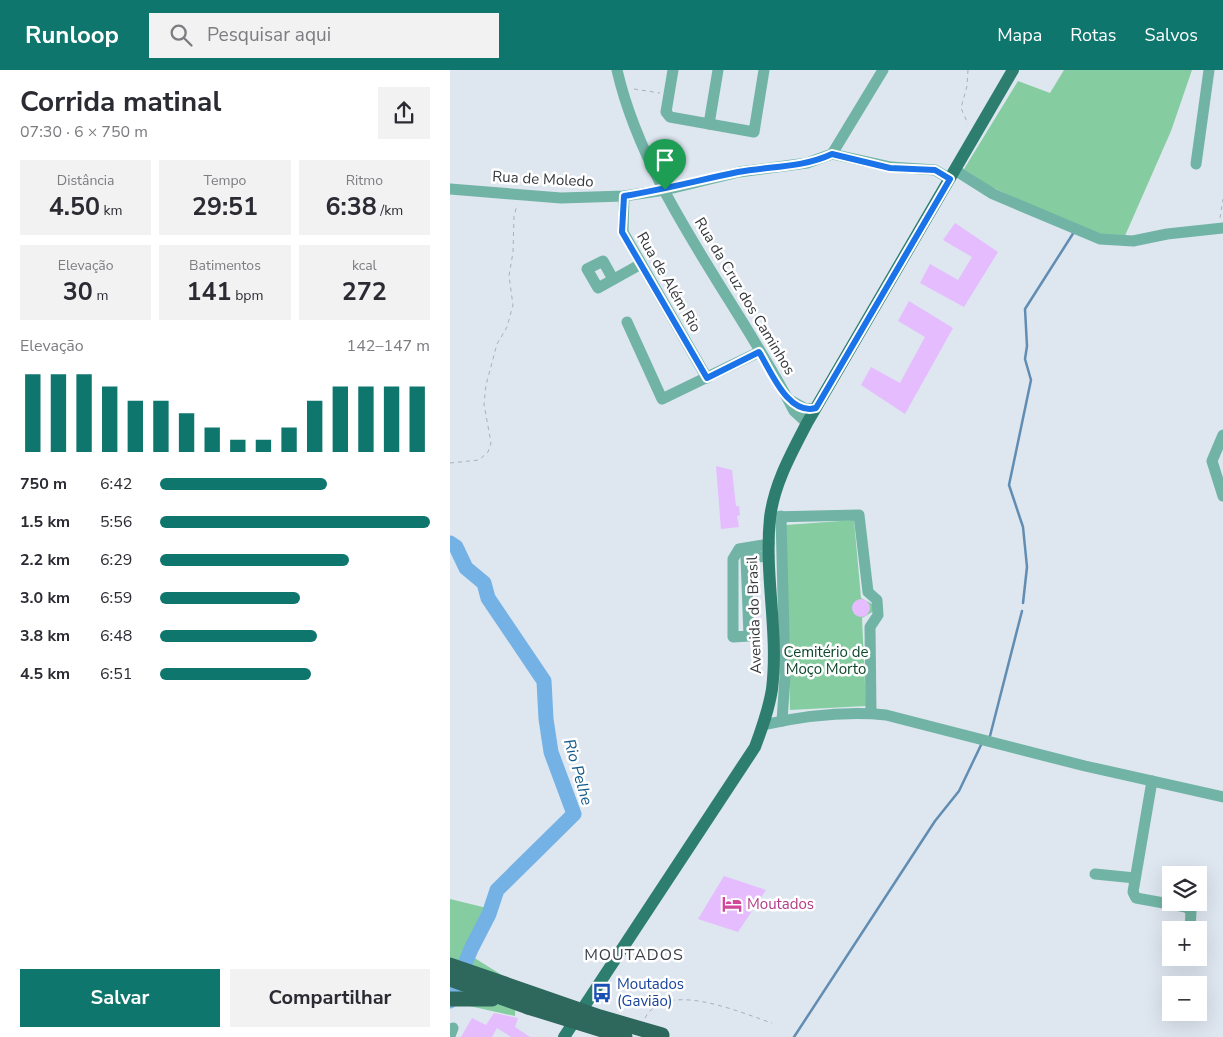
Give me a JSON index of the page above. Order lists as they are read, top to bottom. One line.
{"streets":{"main road":["Avenida do Brasil"],"street":["Rua de Moledo","Rua de Além Rio","Rua da Cruz dos Caminhos"]},"crossings":[["Rua de Moledo","Rua de Além Rio"],["Rua de Moledo","Rua da Cruz dos Caminhos"],["Rua da Cruz dos Caminhos","Avenida do Brasil"]],"districts":["MOUTADOS"],"water":["Rio Pelhe"],"parks":["Cemitério de Moço Morto"],"places":{"hotel":["Moutados"],"bus stop":["Moutados (Gavião)"]},"page":{"header":"Runloop","search":"Pesquisar aqui","nav":["Mapa","Rotas","Salvos"],"heading":["Corrida matinal","07:30 · 6 × 750 m"],"stats":[["Distância","4.50 km"],["Tempo","29:51"],["Ritmo","6:38 /km"],["Elevação","30 m"],["Batimentos","141 bpm"],["kcal","272"]],"chart":["Elevação","142–147 m"],"list":[{"name":"750 m","note":"6:42"},{"name":"1.5 km","note":"5:56"},{"name":"2.2 km","note":"6:29"},{"name":"3.0 km","note":"6:59"},{"name":"3.8 km","note":"6:48"},{"name":"4.5 km","note":"6:51"}],"map_buttons":["+","−"],"buttons":["Salvar","Compartilhar"]}}
